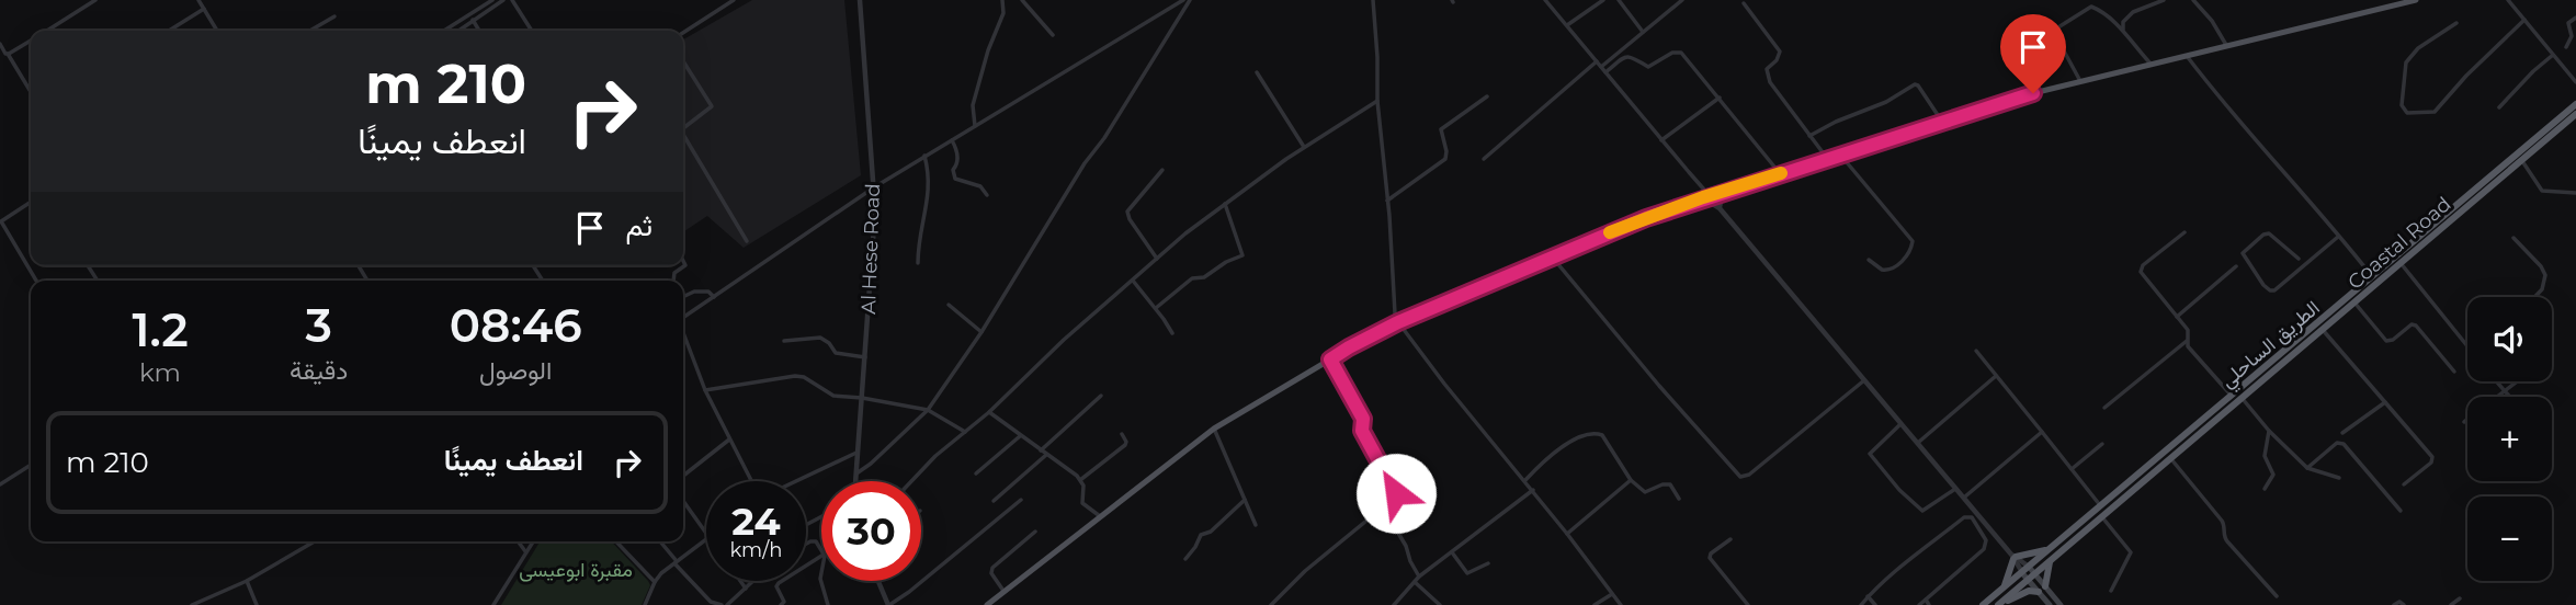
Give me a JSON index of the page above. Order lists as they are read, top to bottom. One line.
{"streets":{"highway":["Coastal Road","الطريق الساحلي"],"street":["Al Hese Road"]},"crossings":[["Coastal Road","الطريق الساحلي"]],"parks":["مقبرة ابوعيسى"],"page":{"turn":["210 m","انعطف يمينًا"],"then":"ثم","eta":["08:46","الوصول","3","دقيقة","1.2","km"],"map_buttons":["+","−"],"list":[{"name":"انعطف يمينًا","value":"210 m"}],"speed":"24 km/h","limit":"30"}}
